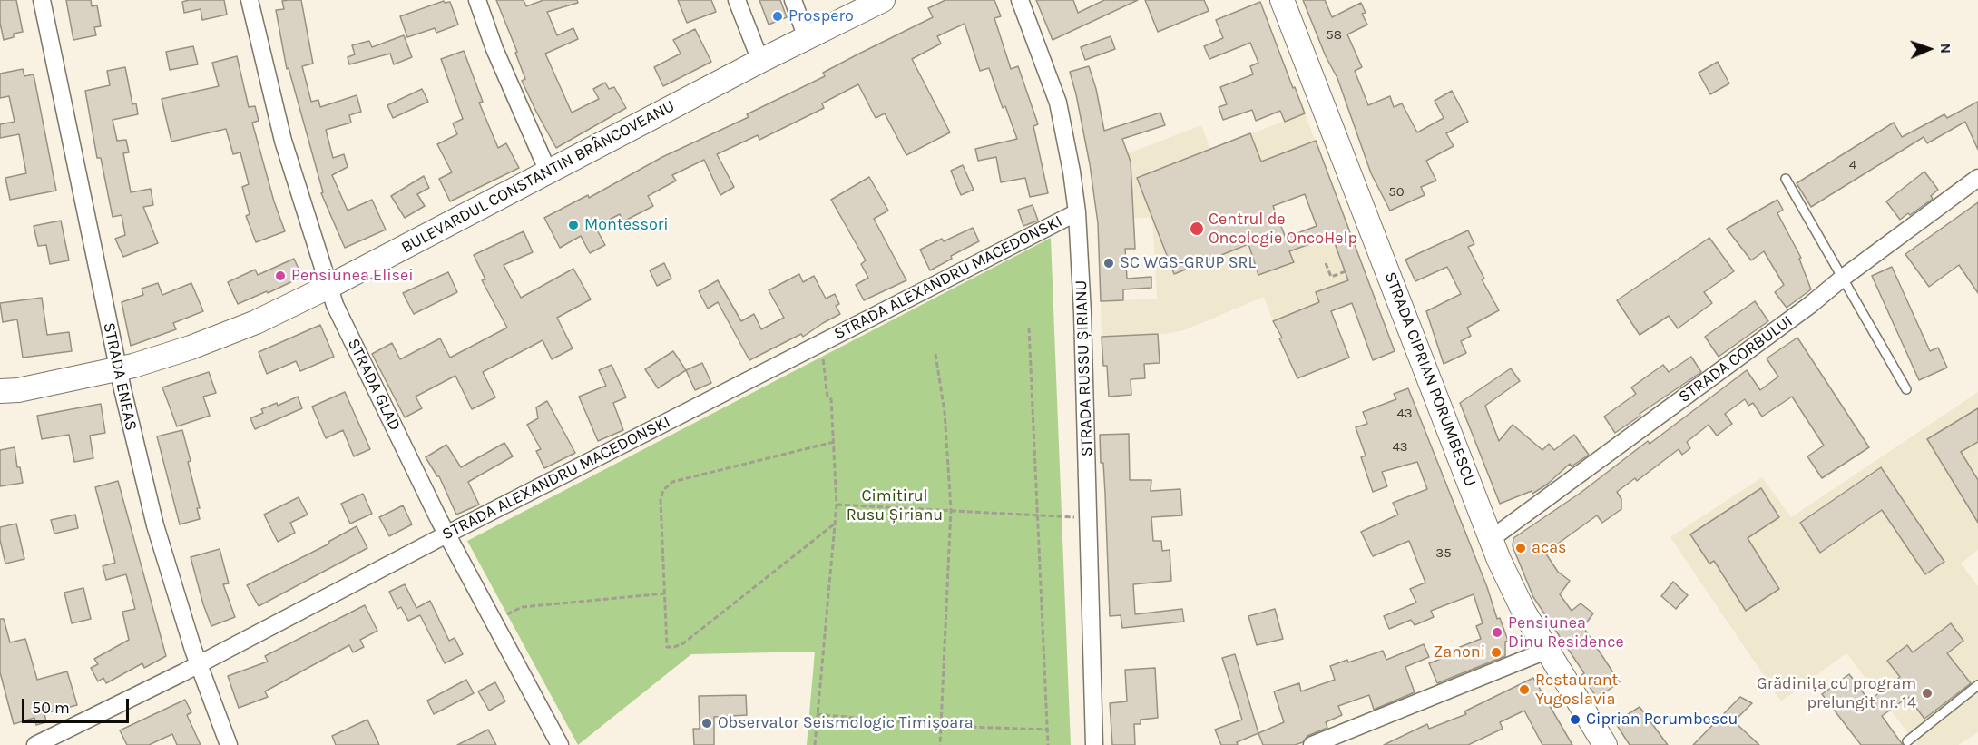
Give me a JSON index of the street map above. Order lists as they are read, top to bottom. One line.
{"streets":{"main road":["BULEVARDUL CONSTANTIN BRÂNCOVEANU","STRADA CIPRIAN PORUMBESCU"],"street":["STRADA ALEXANDRU MACEDONSKI","STRADA CORBULUI","STRADA RUSSU ȘIRIANU","STRADA ENEAS","STRADA GLAD"]},"crossings":[["BULEVARDUL CONSTANTIN BRÂNCOVEANU","STRADA ENEAS"],["BULEVARDUL CONSTANTIN BRÂNCOVEANU","STRADA GLAD"],["STRADA ALEXANDRU MACEDONSKI","STRADA RUSSU ȘIRIANU"],["STRADA ALEXANDRU MACEDONSKI","STRADA ENEAS"],["STRADA ALEXANDRU MACEDONSKI","STRADA GLAD"],["STRADA CORBULUI","STRADA CIPRIAN PORUMBESCU"]],"parks":["Cimitirul Rusu Șirianu"],"places":["Prospero","Montessori","Centrul de Oncologie OncoHelp","SC WGS-GRUP SRL","Pensiunea Elisei","acas","Pensiunea Dinu Residence","Zanoni","Restaurant Yugoslavia","Grădinița cu program prelungit nr. 14","Ciprian Porumbescu","Observator Seismologic Timișoara"],"house_numbers":["58","4","50","43","43","35"],"scale_bar":"50 m","north":"right"}
